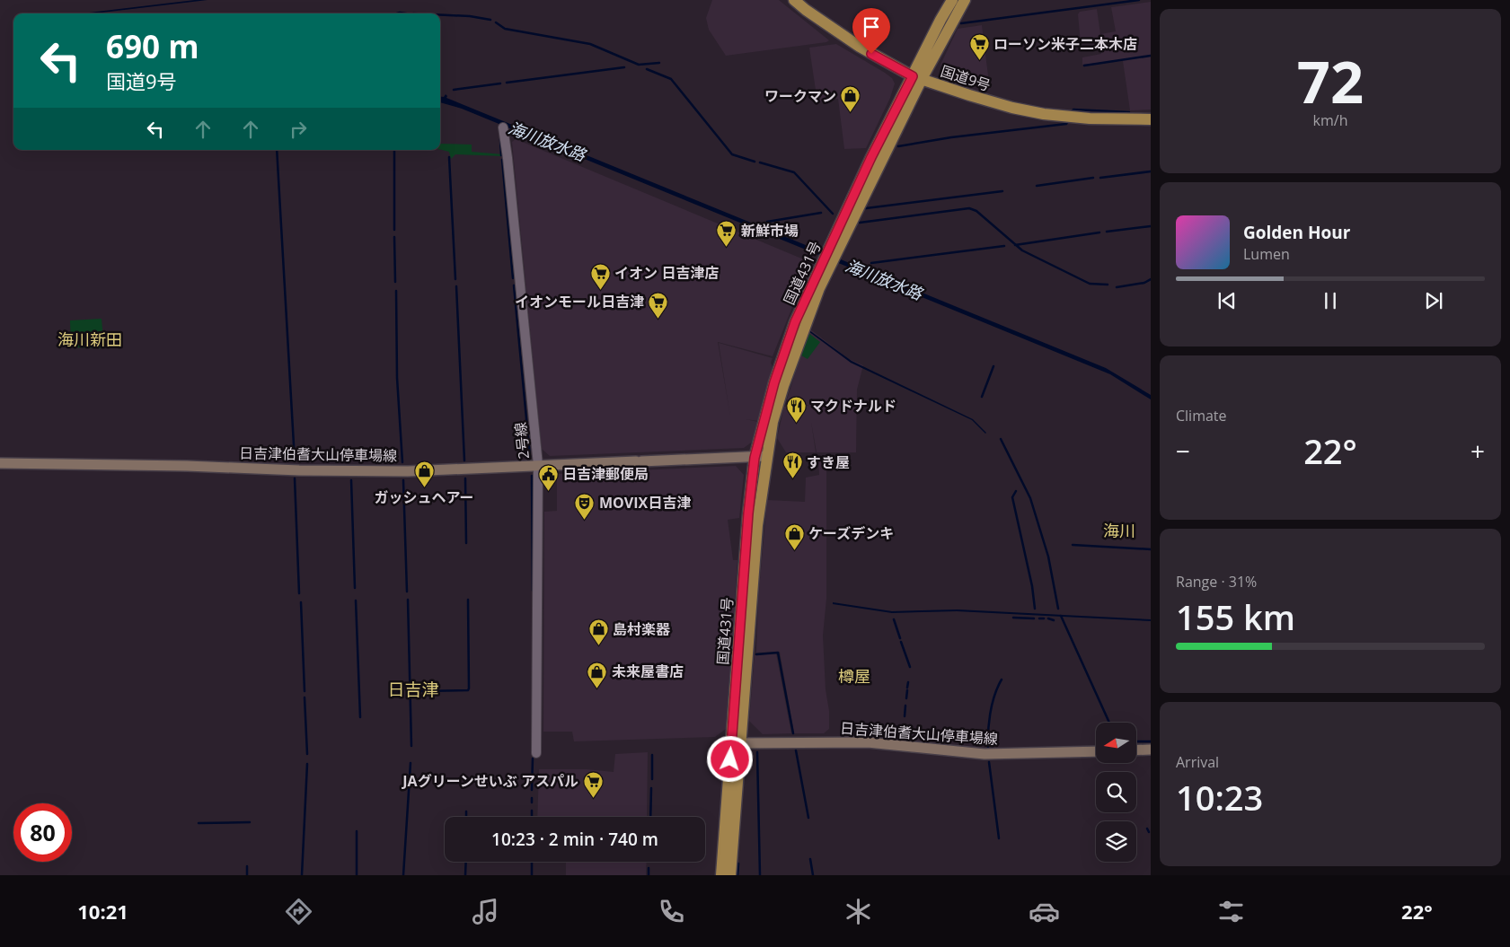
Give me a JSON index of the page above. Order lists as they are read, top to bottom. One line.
{"streets":{"highway":["国道9号","国道431号"],"main road":["日吉津伯耆大山停車場線"],"street":["2号線"]},"crossings":[["国道9号","国道431号"],["国道431号","日吉津伯耆大山停車場線"],["2号線","日吉津伯耆大山停車場線"]],"districts":["海川新田","海川","樽屋","日吉津"],"water":["海川放水路"],"places":{"supermarket":["ローソン米子二本木店","新鮮市場","イオン 日吉津店","イオンモール日吉津","JAグリーンせいぶ アスパル"],"shop":["ワークマン","ガッシュヘアー","ケーズデンキ","島村楽器","未来屋書店"],"restaurant":["マクドナルド","すき屋"],"public building":["日吉津郵便局"],"theatre":["MOVIX日吉津"]},"north":"left","page":{"tile":[["72","km/h"],"Climate",["Range · 31%","155 km"],["Arrival","10:23"]],"turn":["690 m","国道9号"],"song":["Golden Hour","Lumen"],"heat":["−","22°","+"],"limit":"80","trip":"10:23 · 2 min · 740 m","tabs":["10:21","22°"]}}
